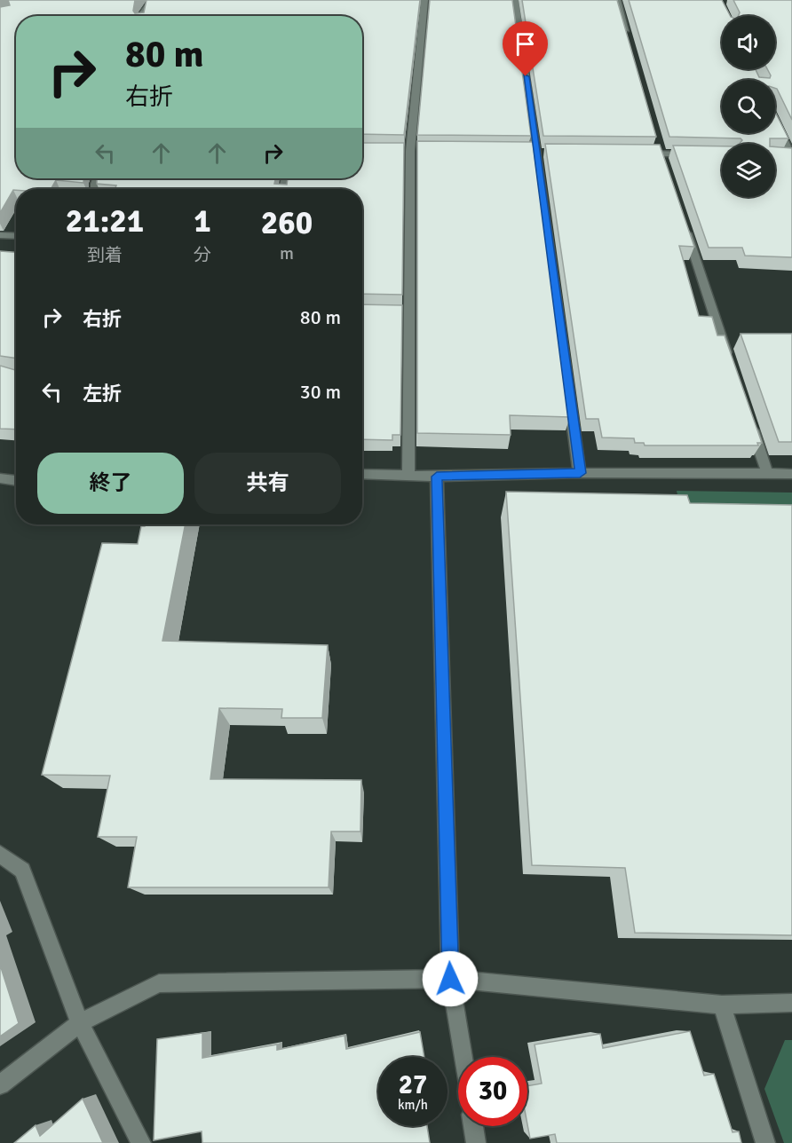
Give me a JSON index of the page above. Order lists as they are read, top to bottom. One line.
{"page":{"turn":["80 m","右折"],"eta":["21:21","到着","1","分","260","m"],"list":[{"name":"右折","value":"80 m"},{"name":"左折","value":"30 m"}],"buttons":["終了","共有"],"speed":"27 km/h","limit":"30"}}
